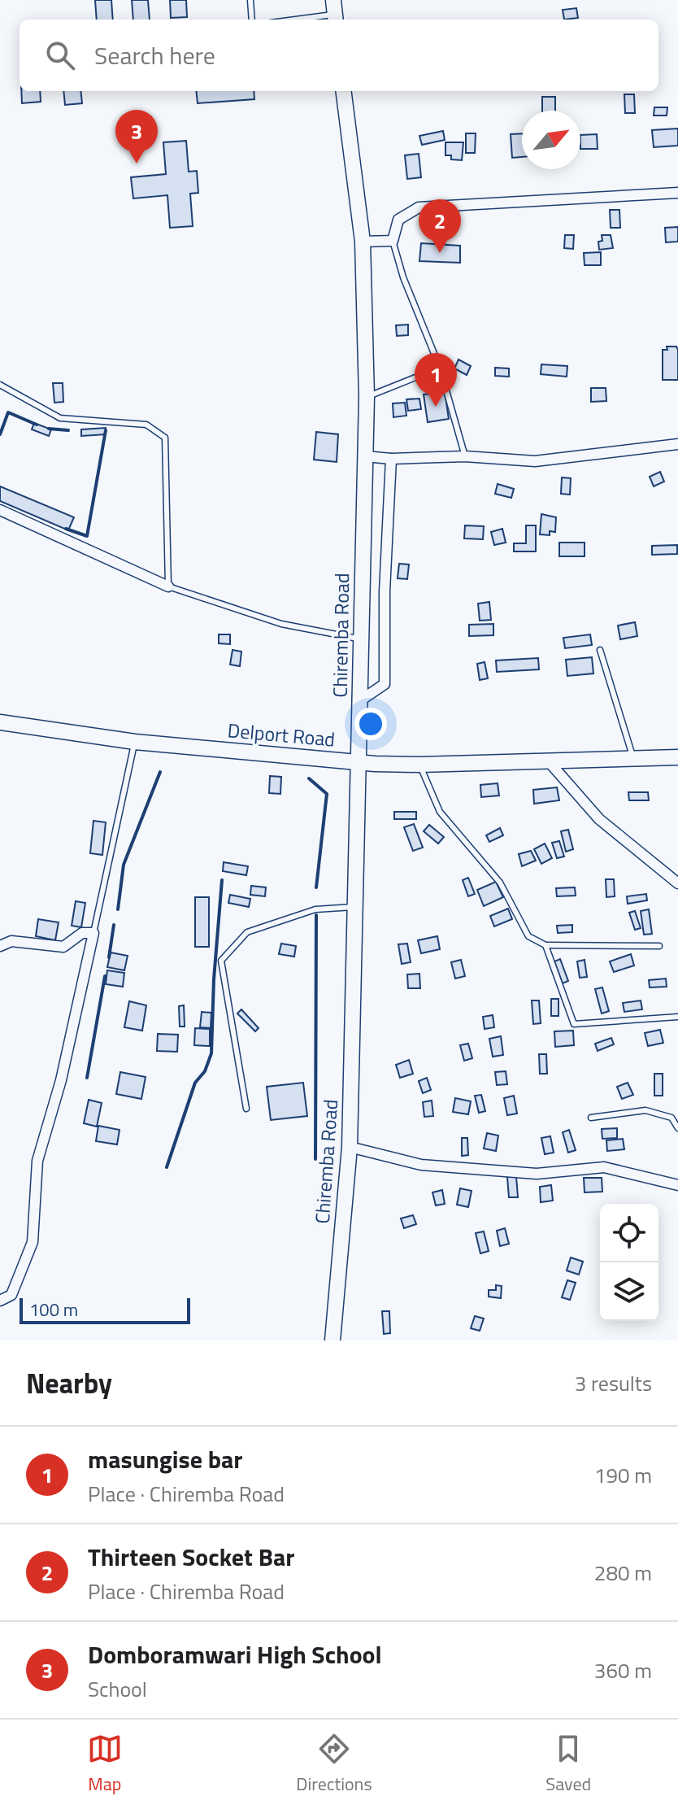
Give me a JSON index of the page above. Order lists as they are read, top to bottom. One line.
{"streets":{"main road":["Chiremba Road","Delport Road"]},"crossings":[["Chiremba Road","Delport Road"]],"scale_bar":"100 m","north":"top right","page":{"search":"Search here","pins":["3","2","1"],"scale":"100 m","heading":["Nearby","3 results"],"list":[{"mark":"1","name":"masungise bar","note":"Place · Chiremba Road","value":"190 m"},{"mark":"2","name":"Thirteen Socket Bar","note":"Place · Chiremba Road","value":"280 m"},{"mark":"3","name":"Domboramwari High School","note":"School","value":"360 m"}],"nav":["Map","Directions","Saved"]}}
